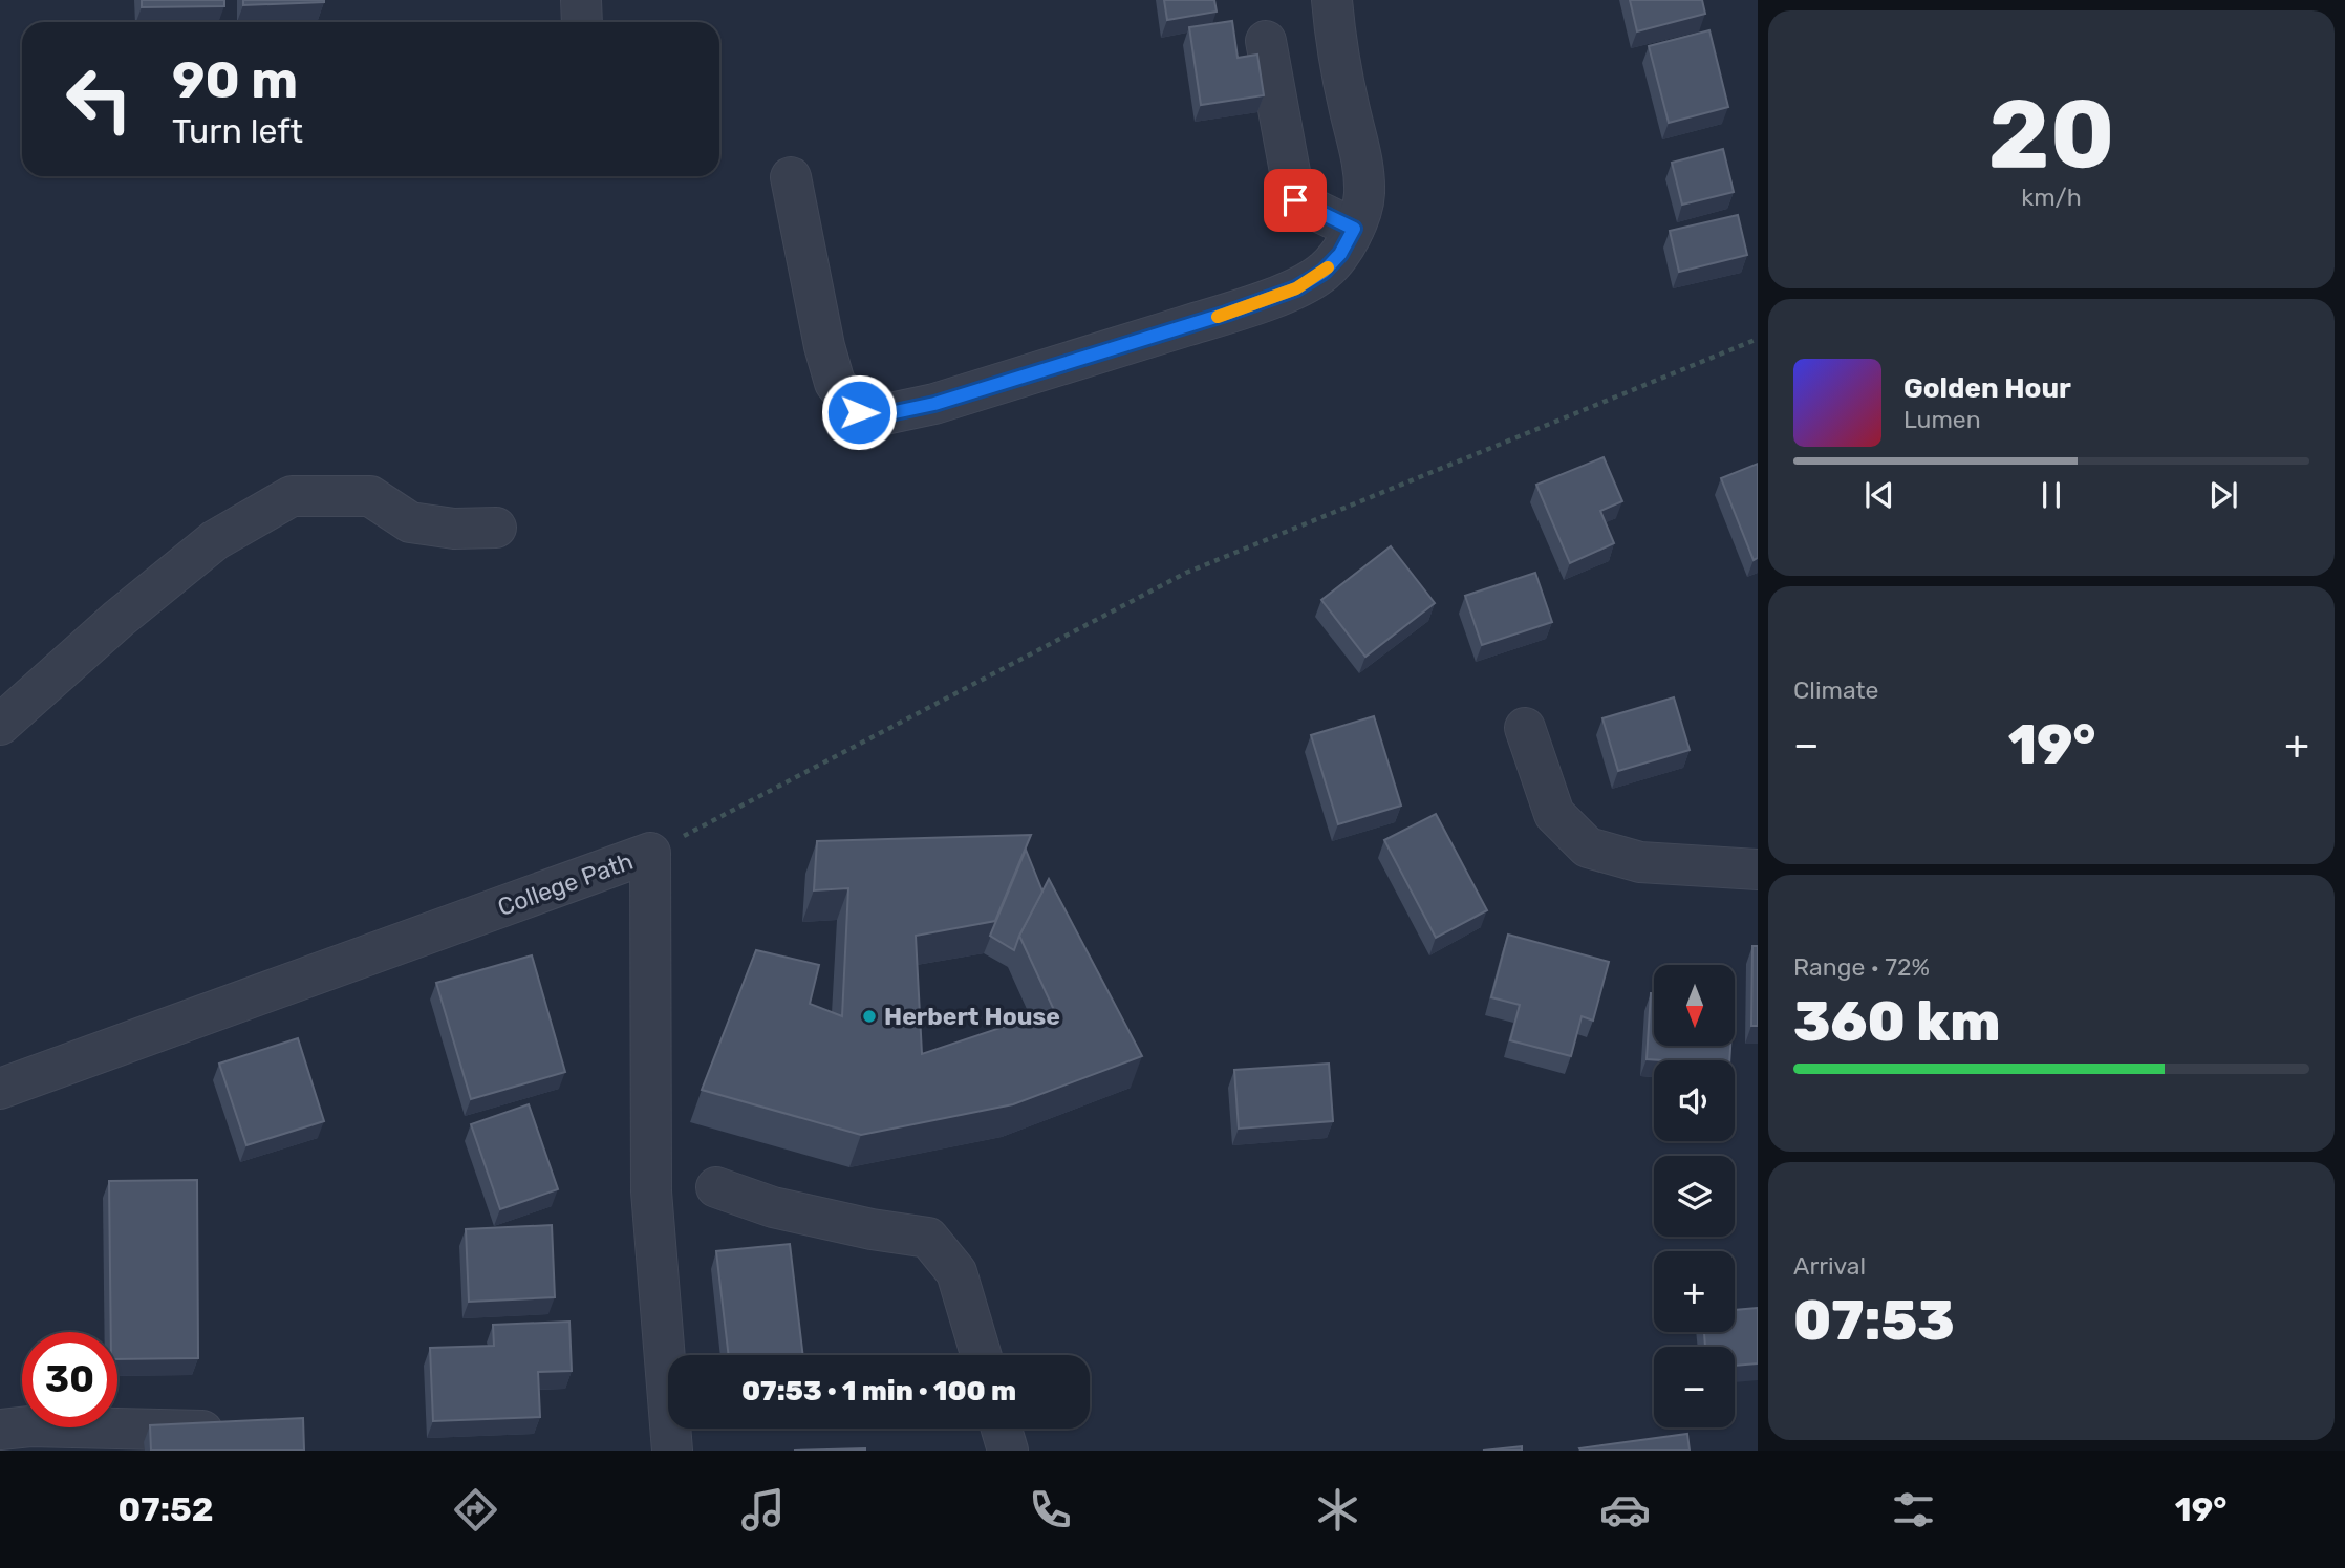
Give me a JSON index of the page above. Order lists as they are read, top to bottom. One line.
{"streets":{"street":["College Path"]},"places":["Herbert House"],"north":"bottom","page":{"tile":[["20","km/h"],"Climate",["Range · 72%","360 km"],["Arrival","07:53"]],"turn":["90 m","Turn left"],"song":["Golden Hour","Lumen"],"heat":["−","19°","+"],"map_buttons":["+","−"],"limit":"30","trip":"07:53 · 1 min · 100 m","tabs":["07:52","19°"]}}
